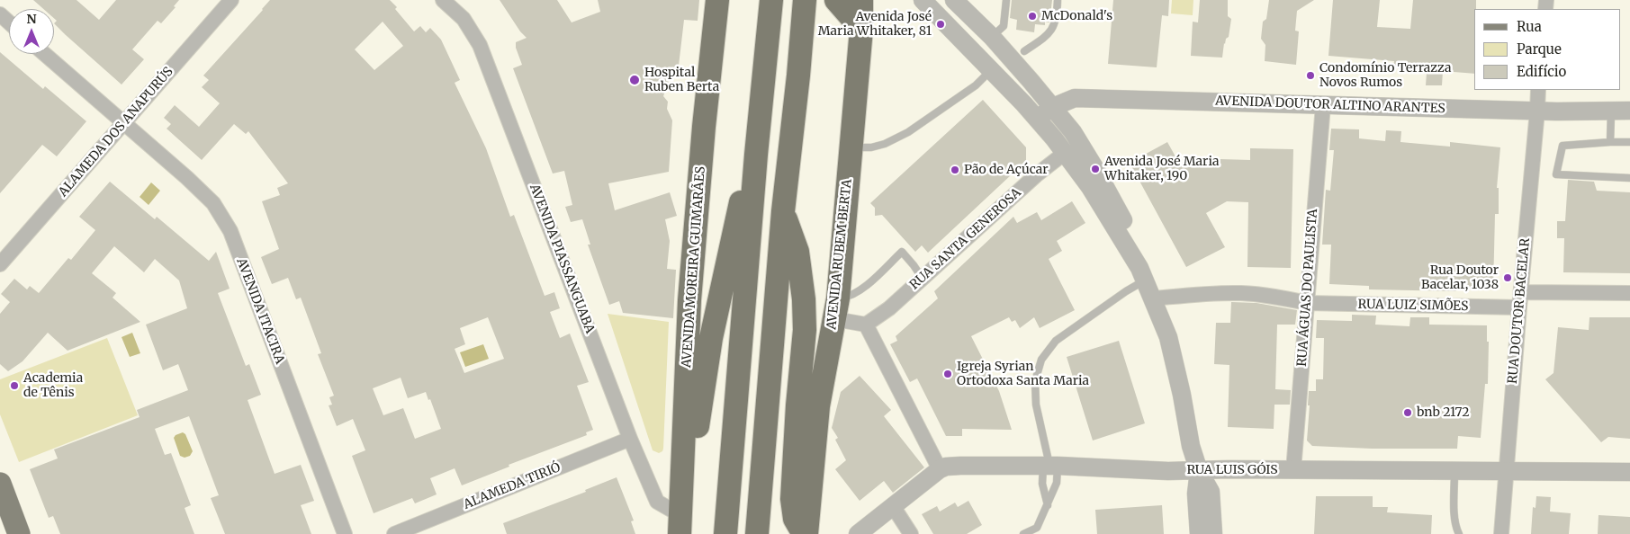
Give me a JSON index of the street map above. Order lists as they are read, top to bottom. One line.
{"streets":{"highway":["AVENIDA RUBEM BERTA","AVENIDA MOREIRA GUIMARÃES"],"street":["AVENIDA DOUTOR ALTINO ARANTES","ALAMEDA DOS ANAPURÚS","RUA SANTA GENEROSA","AVENIDA PIASSANGUABA","RUA ÁGUAS DO PAULISTA","RUA LUIZ SIMÕES","AVENIDA ITACIRA","RUA DOUTOR BACELAR","RUA LUIS GÓIS","ALAMEDA TIRIÓ"]},"crossings":[["AVENIDA DOUTOR ALTINO ARANTES","RUA ÁGUAS DO PAULISTA"],["AVENIDA DOUTOR ALTINO ARANTES","RUA DOUTOR BACELAR"],["ALAMEDA DOS ANAPURÚS","AVENIDA ITACIRA"],["AVENIDA PIASSANGUABA","AVENIDA MOREIRA GUIMARÃES"],["AVENIDA PIASSANGUABA","ALAMEDA TIRIÓ"],["RUA ÁGUAS DO PAULISTA","RUA LUIZ SIMÕES"],["RUA ÁGUAS DO PAULISTA","RUA LUIS GÓIS"],["RUA LUIZ SIMÕES","RUA DOUTOR BACELAR"],["RUA DOUTOR BACELAR","RUA LUIS GÓIS"]],"places":["McDonald's","Avenida José Maria Whitaker, 81","Condomínio Terrazza Novos Rumos","Hospital Ruben Berta","Avenida José Maria Whitaker, 190","Pão de Açúcar","Rua Doutor Bacelar, 1038","Igreja Syrian Ortodoxa Santa Maria","Academia de Tênis","bnb 2172"],"legend":["Rua","Parque","Edifício"],"north":"top"}
